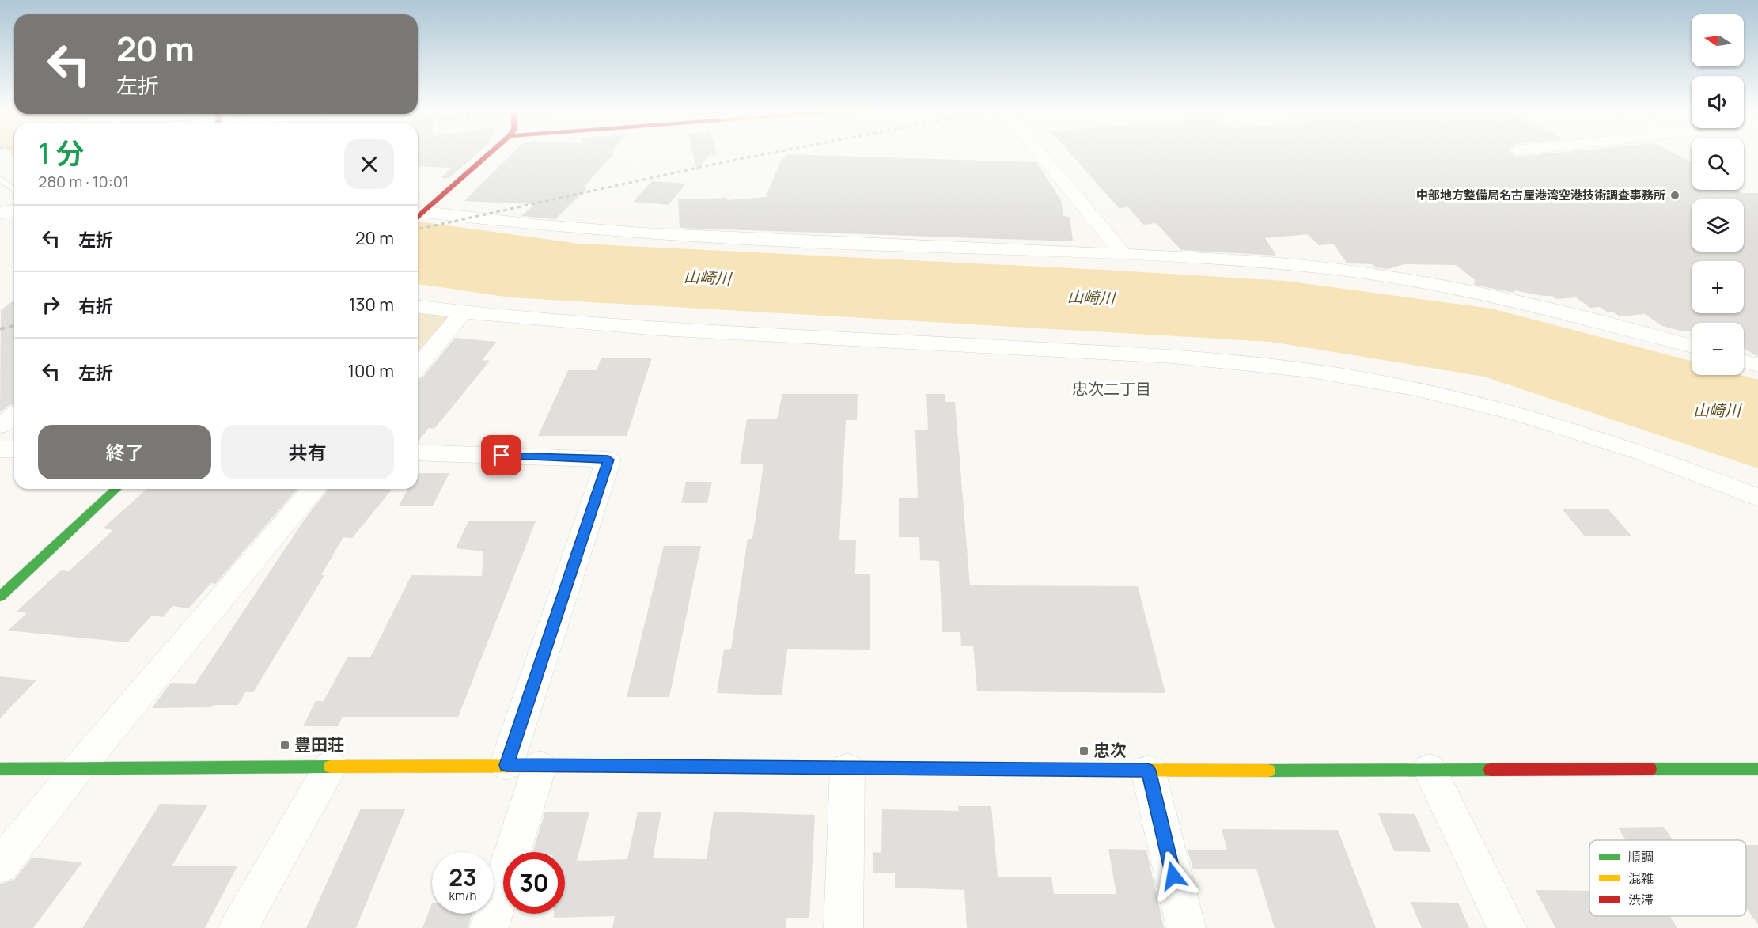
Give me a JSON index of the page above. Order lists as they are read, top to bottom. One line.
{"districts":["忠次二丁目"],"water":["山崎川"],"places":{"other":["中部地方整備局名古屋港湾空港技術調査事務所"],"transit":["豊田荘","忠次"]},"legend":["順調","混雑","渋滞"],"north":"left","page":{"map_buttons":["+","−"],"turn":["20 m","左折"],"heading":["1 分","280 m · 10:01"],"list":[{"name":"左折","value":"20 m"},{"name":"右折","value":"130 m"},{"name":"左折","value":"100 m"}],"buttons":["終了","共有"],"speed":"23 km/h","limit":"30"}}
